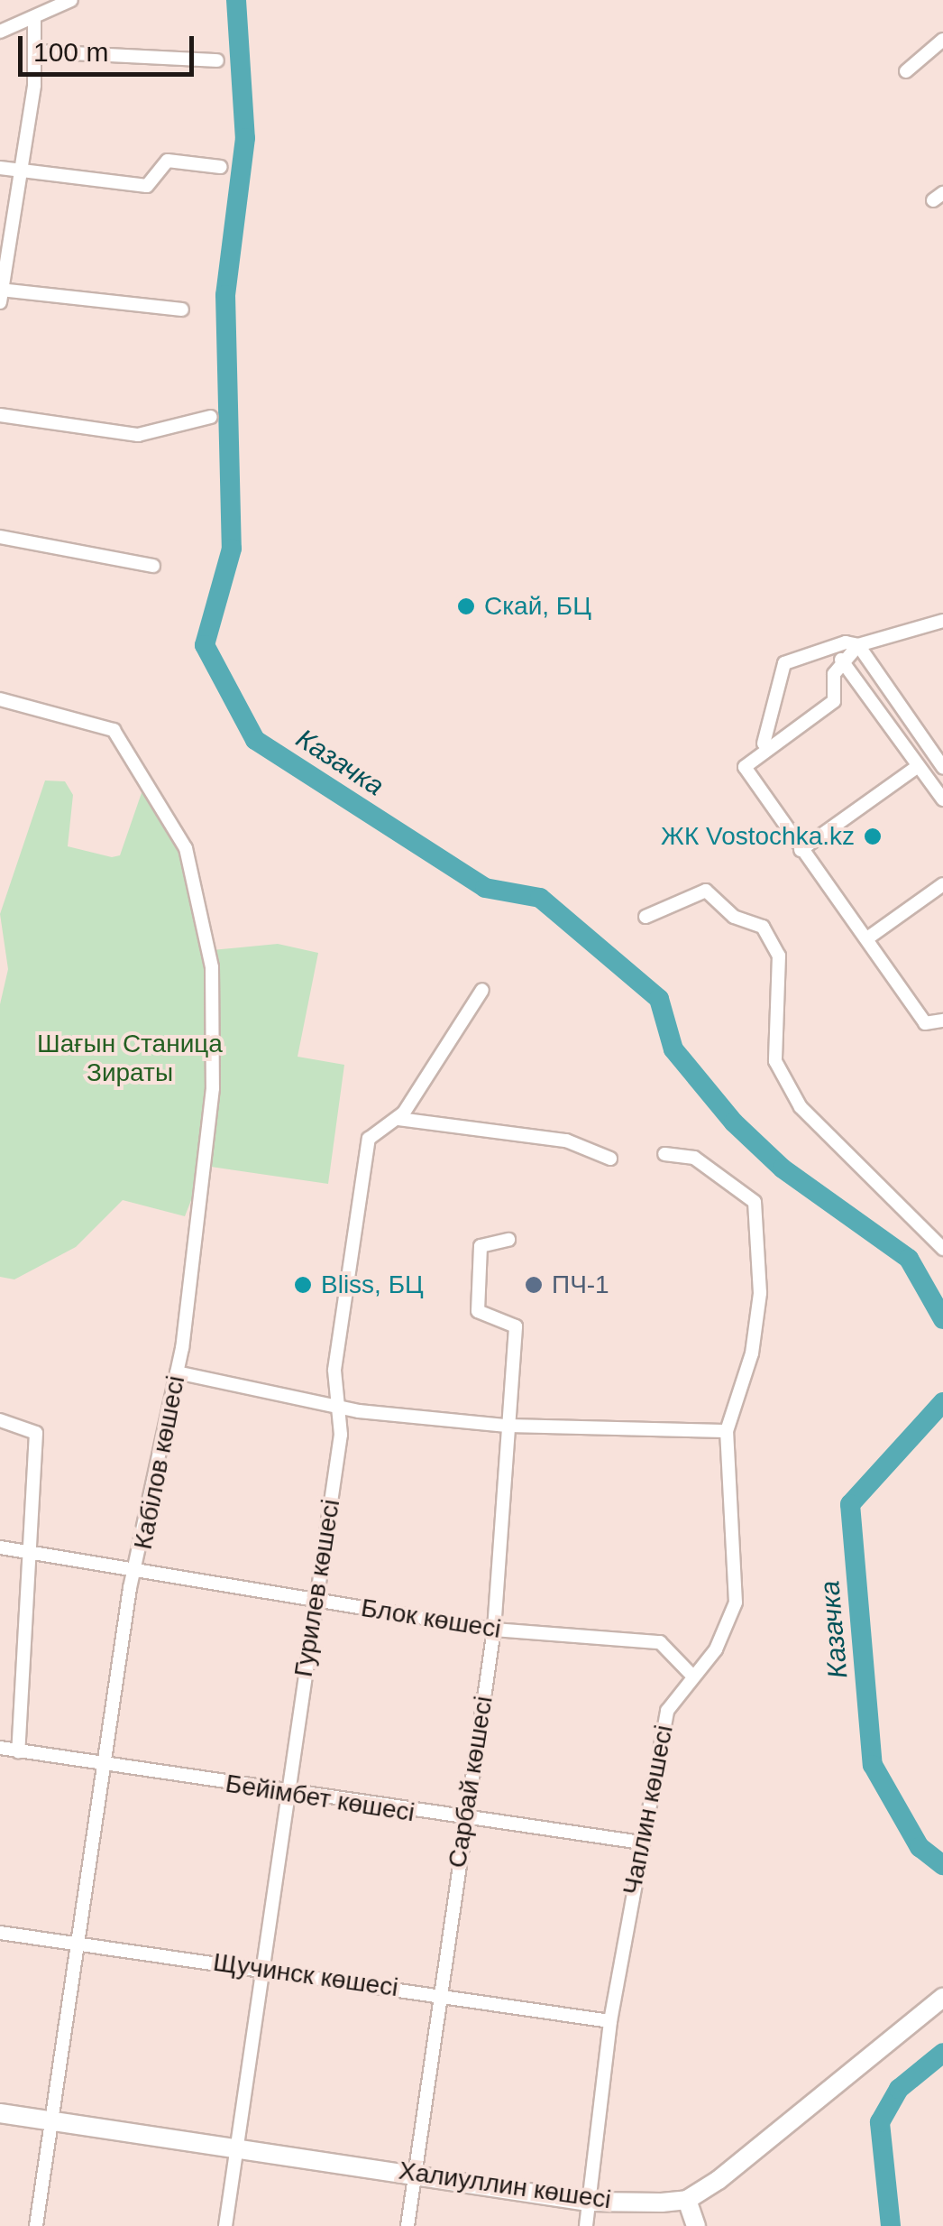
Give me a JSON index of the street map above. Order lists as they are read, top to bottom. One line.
{"streets":{"main road":["Халиуллин көшесі"],"street":["Кабілов көшесі","Гурилев көшесі","Блок көшесі","Сарбай көшесі","Бейімбет көшесі","Чаплин көшесі","Щучинск көшесі"]},"crossings":[["Кабілов көшесі","Блок көшесі"],["Кабілов көшесі","Бейімбет көшесі"],["Кабілов көшесі","Щучинск көшесі"],["Кабілов көшесі","Халиуллин көшесі"],["Гурилев көшесі","Блок көшесі"],["Гурилев көшесі","Бейімбет көшесі"],["Гурилев көшесі","Щучинск көшесі"],["Гурилев көшесі","Халиуллин көшесі"],["Блок көшесі","Сарбай көшесі"],["Блок көшесі","Чаплин көшесі"],["Сарбай көшесі","Бейімбет көшесі"],["Сарбай көшесі","Щучинск көшесі"],["Сарбай көшесі","Халиуллин көшесі"],["Бейімбет көшесі","Чаплин көшесі"],["Чаплин көшесі","Щучинск көшесі"],["Чаплин көшесі","Халиуллин көшесі"]],"water":["Казачка"],"parks":["Шағын Станица Зираты"],"places":["Скай, БЦ","ЖК Vostochka.kz","Bliss, БЦ","ПЧ-1"],"scale_bar":"100 m"}
